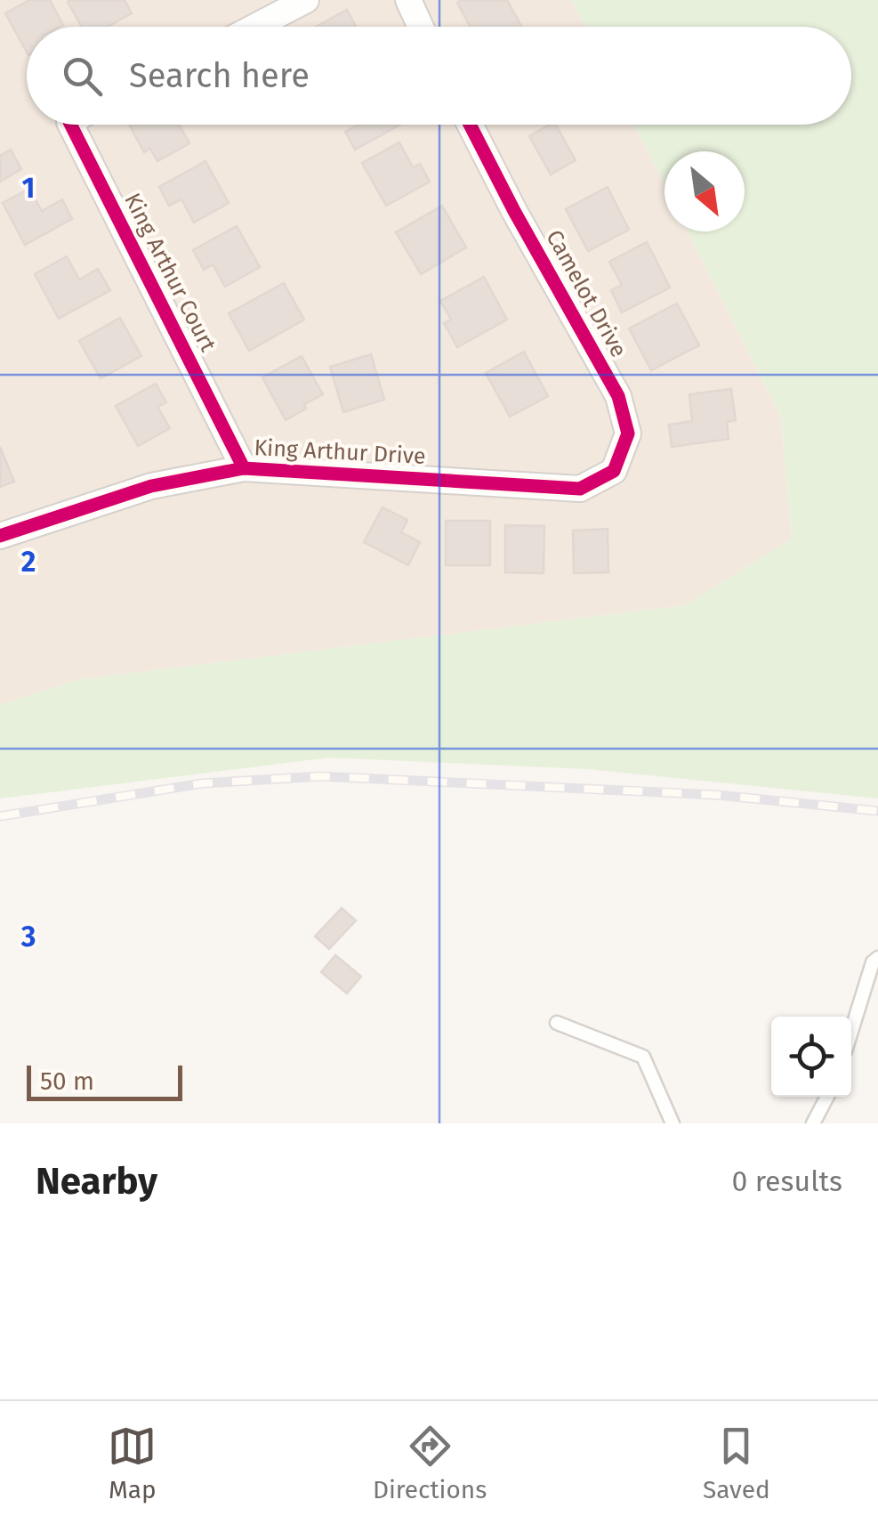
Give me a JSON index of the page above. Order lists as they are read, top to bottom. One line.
{"streets":{"street":["King Arthur Court","Camelot Drive","King Arthur Drive"]},"crossings":[["King Arthur Court","King Arthur Drive"],["Camelot Drive","King Arthur Drive"]],"scale_bar":"50 m","north":"bottom right","page":{"search":"Search here","scale":"50 m","heading":["Nearby","0 results"],"nav":["Map","Directions","Saved"]},"grid":{"rows":["1","2","3"]}}
